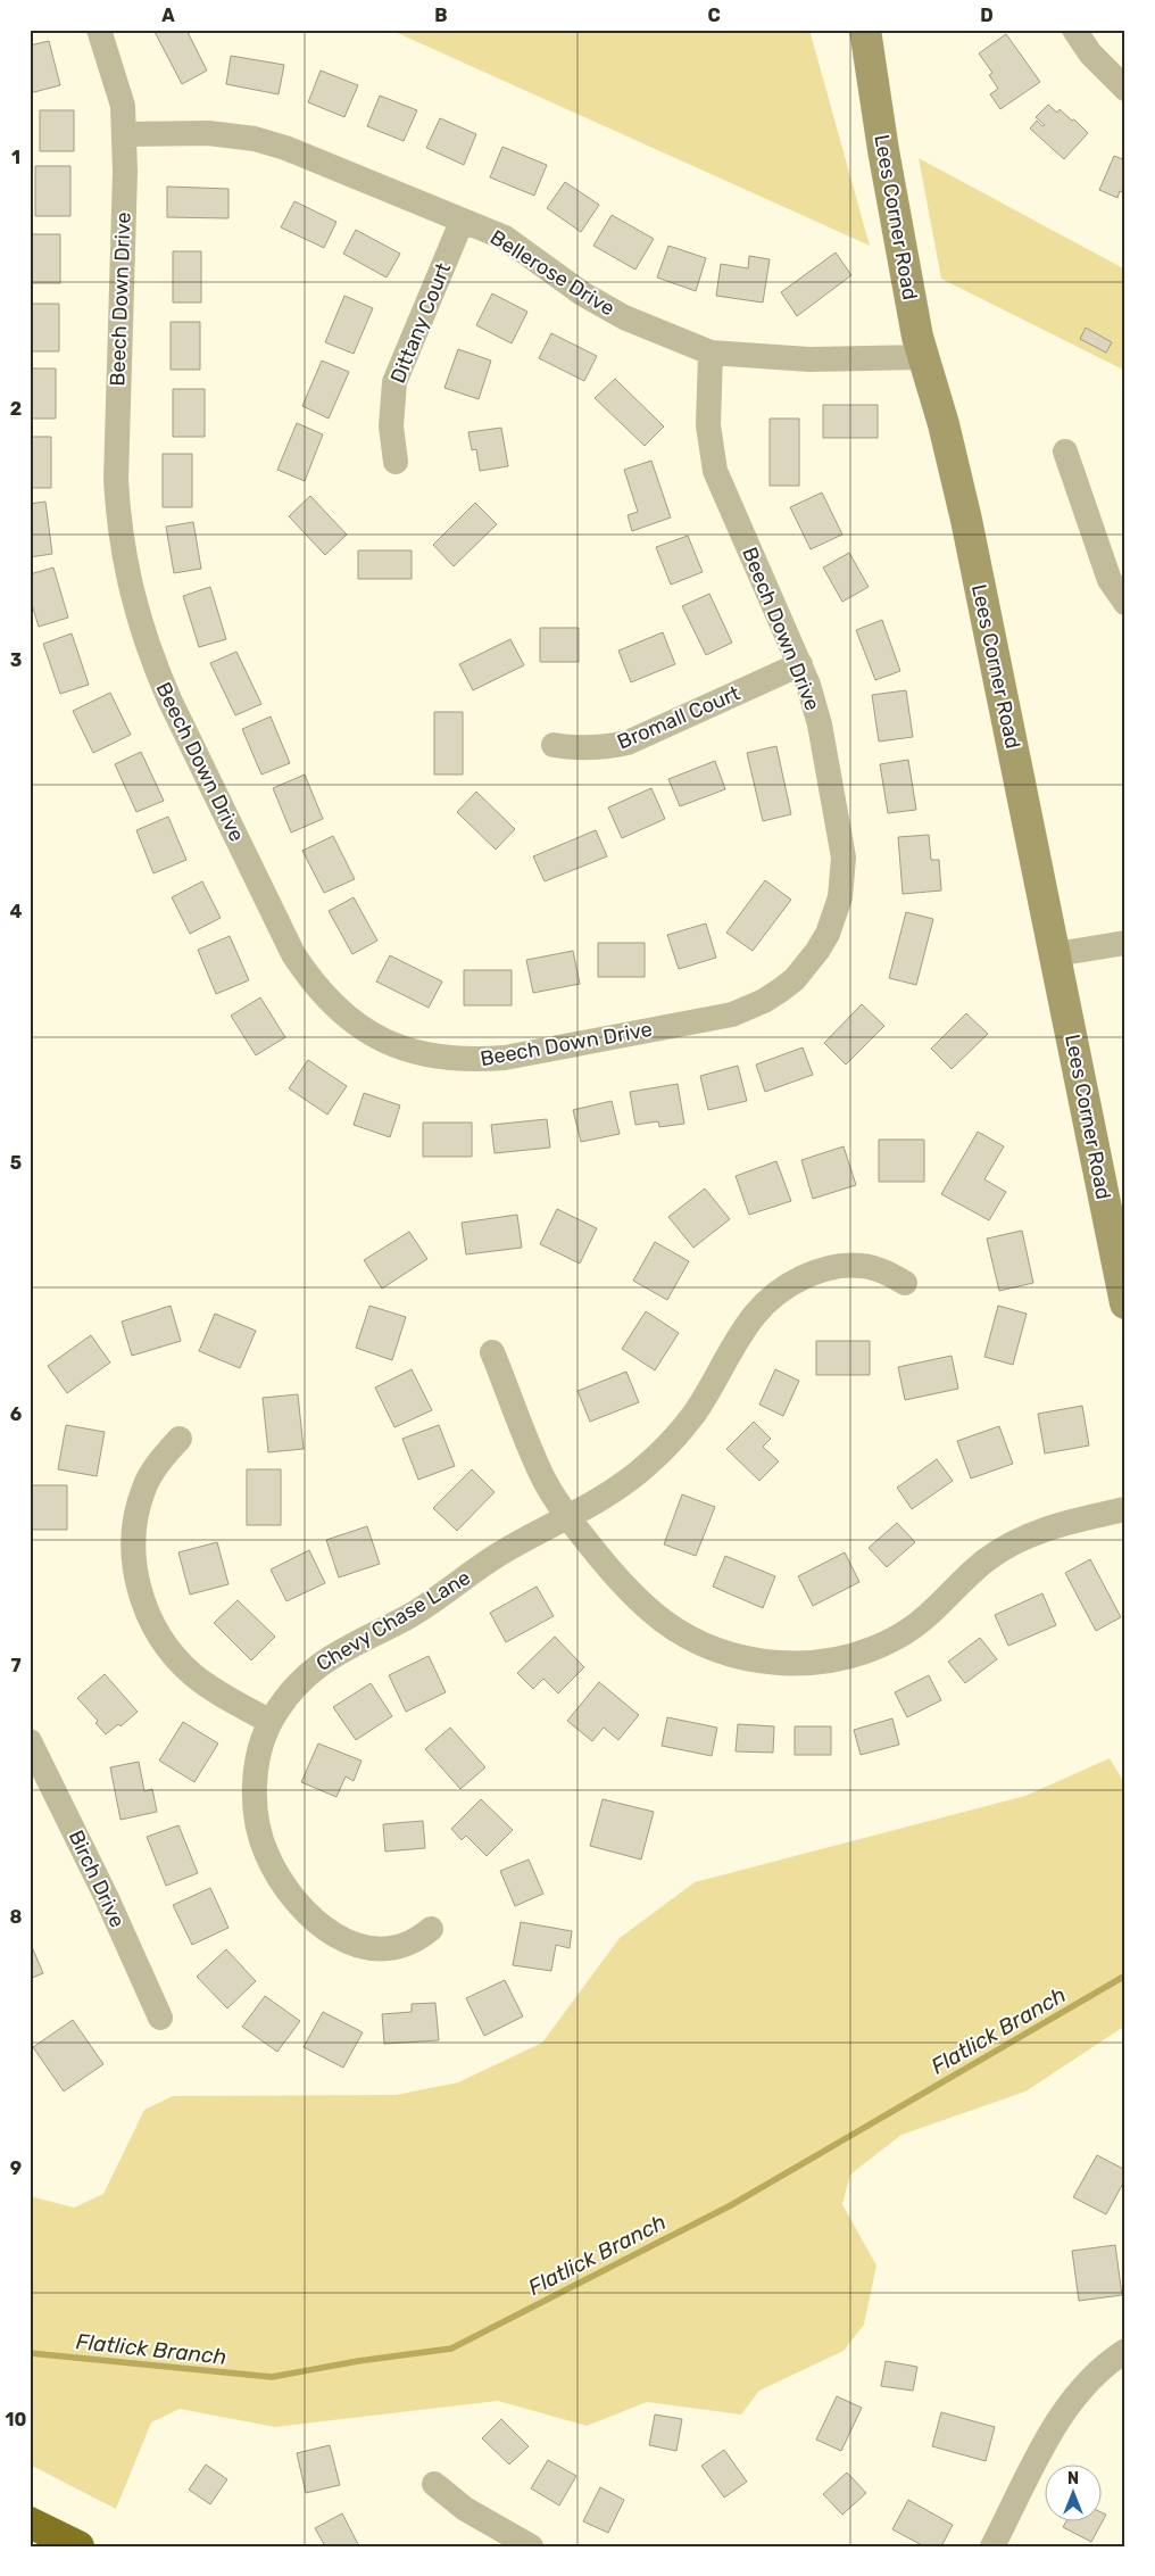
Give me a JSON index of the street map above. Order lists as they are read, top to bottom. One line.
{"streets":{"street":["Lees Corner Road","Bellerose Drive","Beech Down Drive","Dittany Court","Bromall Court","Chevy Chase Lane","Birch Drive"]},"crossings":[["Lees Corner Road","Bellerose Drive"],["Bellerose Drive","Beech Down Drive"],["Bellerose Drive","Dittany Court"],["Beech Down Drive","Bromall Court"]],"water":["Flatlick Branch"],"north":"top","grid":{"columns":["A","B","C","D"],"rows":["1","2","3","4","5","6","7","8","9","10"]}}
